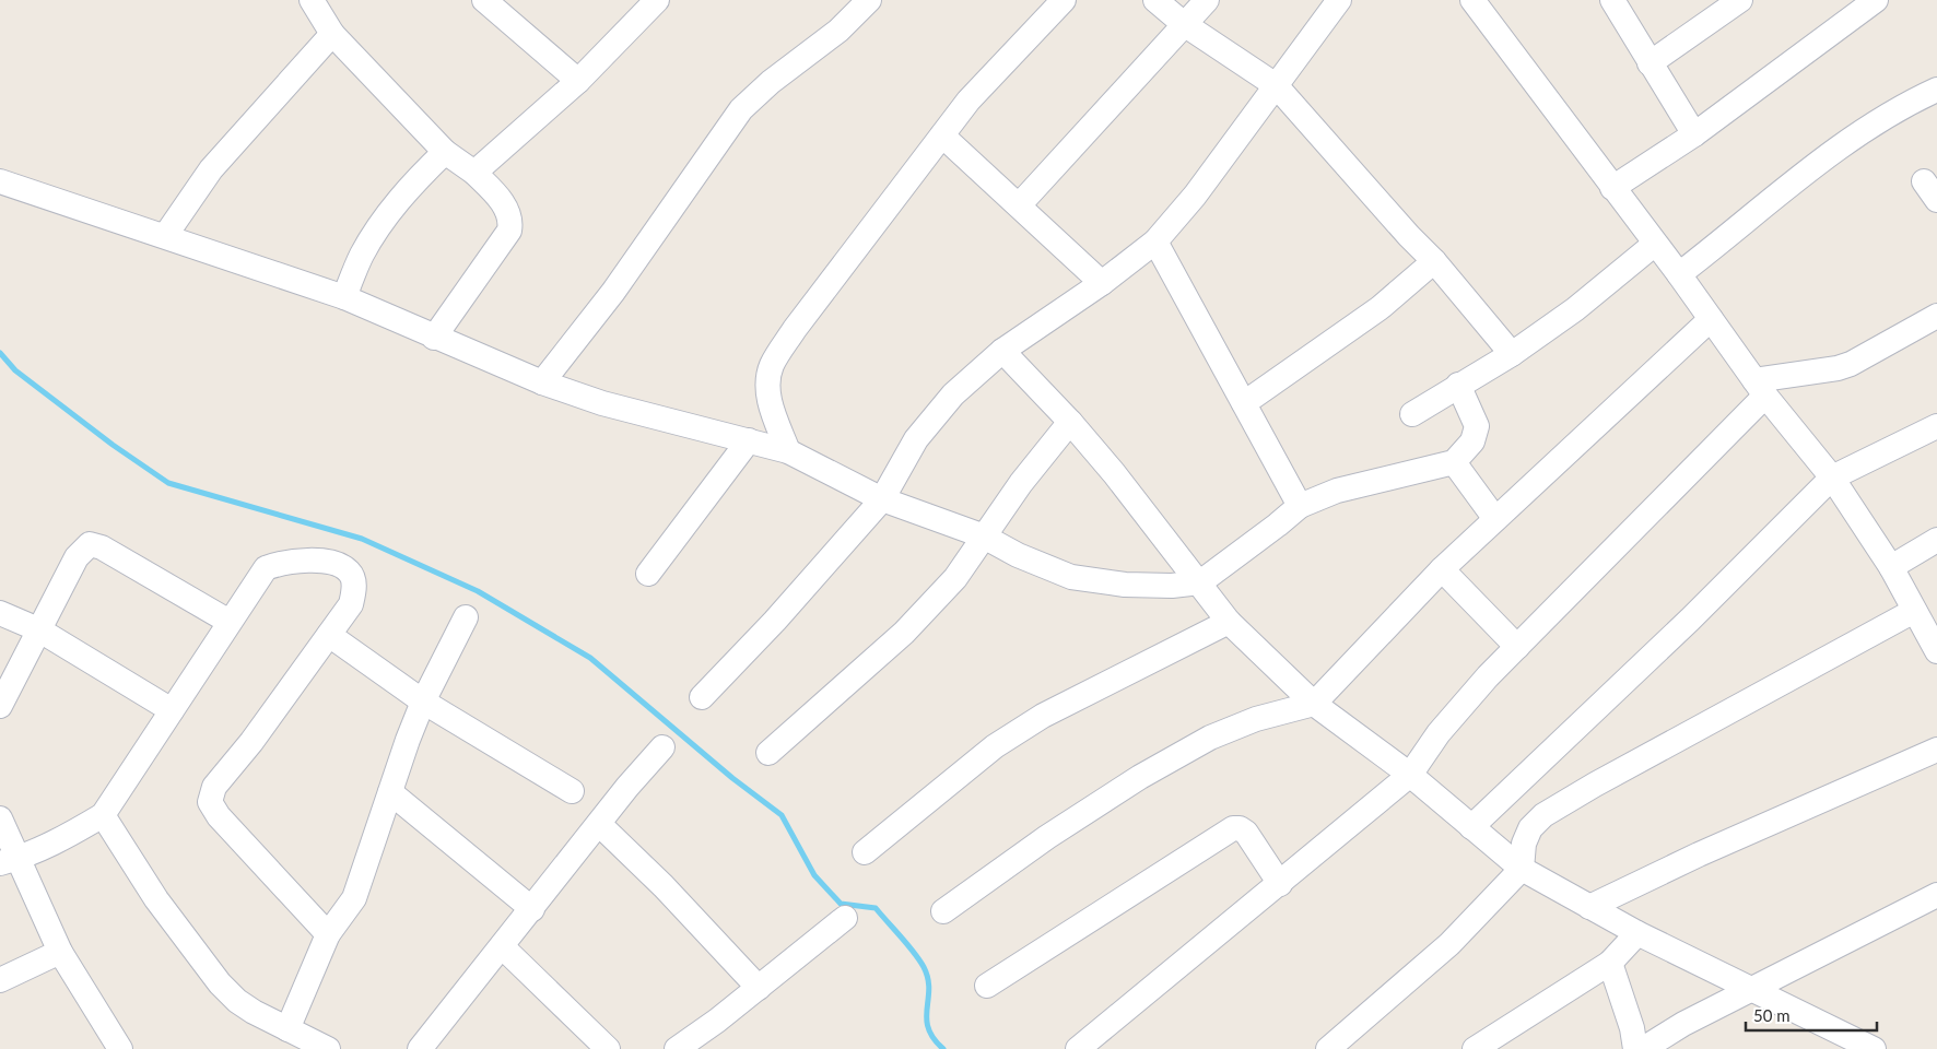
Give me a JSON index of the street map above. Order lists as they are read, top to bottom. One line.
{"scale_bar":"50 m"}
